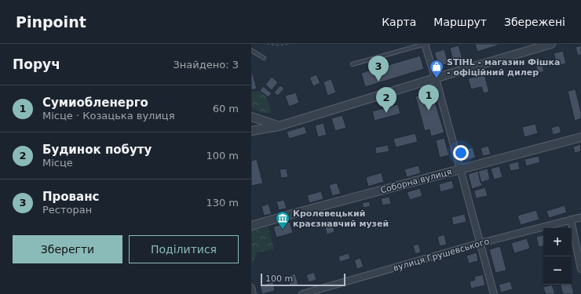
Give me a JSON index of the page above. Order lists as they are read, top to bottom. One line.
{"streets":{"street":["Соборна вулиця","вулиця Грушевського"]},"places":{"shop":["STIHL - магазин Фішка - офіційний дилер"],"museum":["Кролевецький краєзнавчий музей"]},"scale_bar":"100 m","page":{"header":"Pinpoint","nav":["Карта","Маршрут","Збережені"],"heading":["Поруч","Знайдено: 3"],"pins":["3","1","2"],"list":[{"mark":"1","name":"Сумиобленерго","note":"Місце · Козацька вулиця","value":"60 m"},{"mark":"2","name":"Будинок побуту","note":"Місце","value":"100 m"},{"mark":"3","name":"Прованс","note":"Ресторан","value":"130 m"}],"buttons":["Зберегти","Поділитися"],"map_buttons":["+","−"],"scale":"100 m"}}
